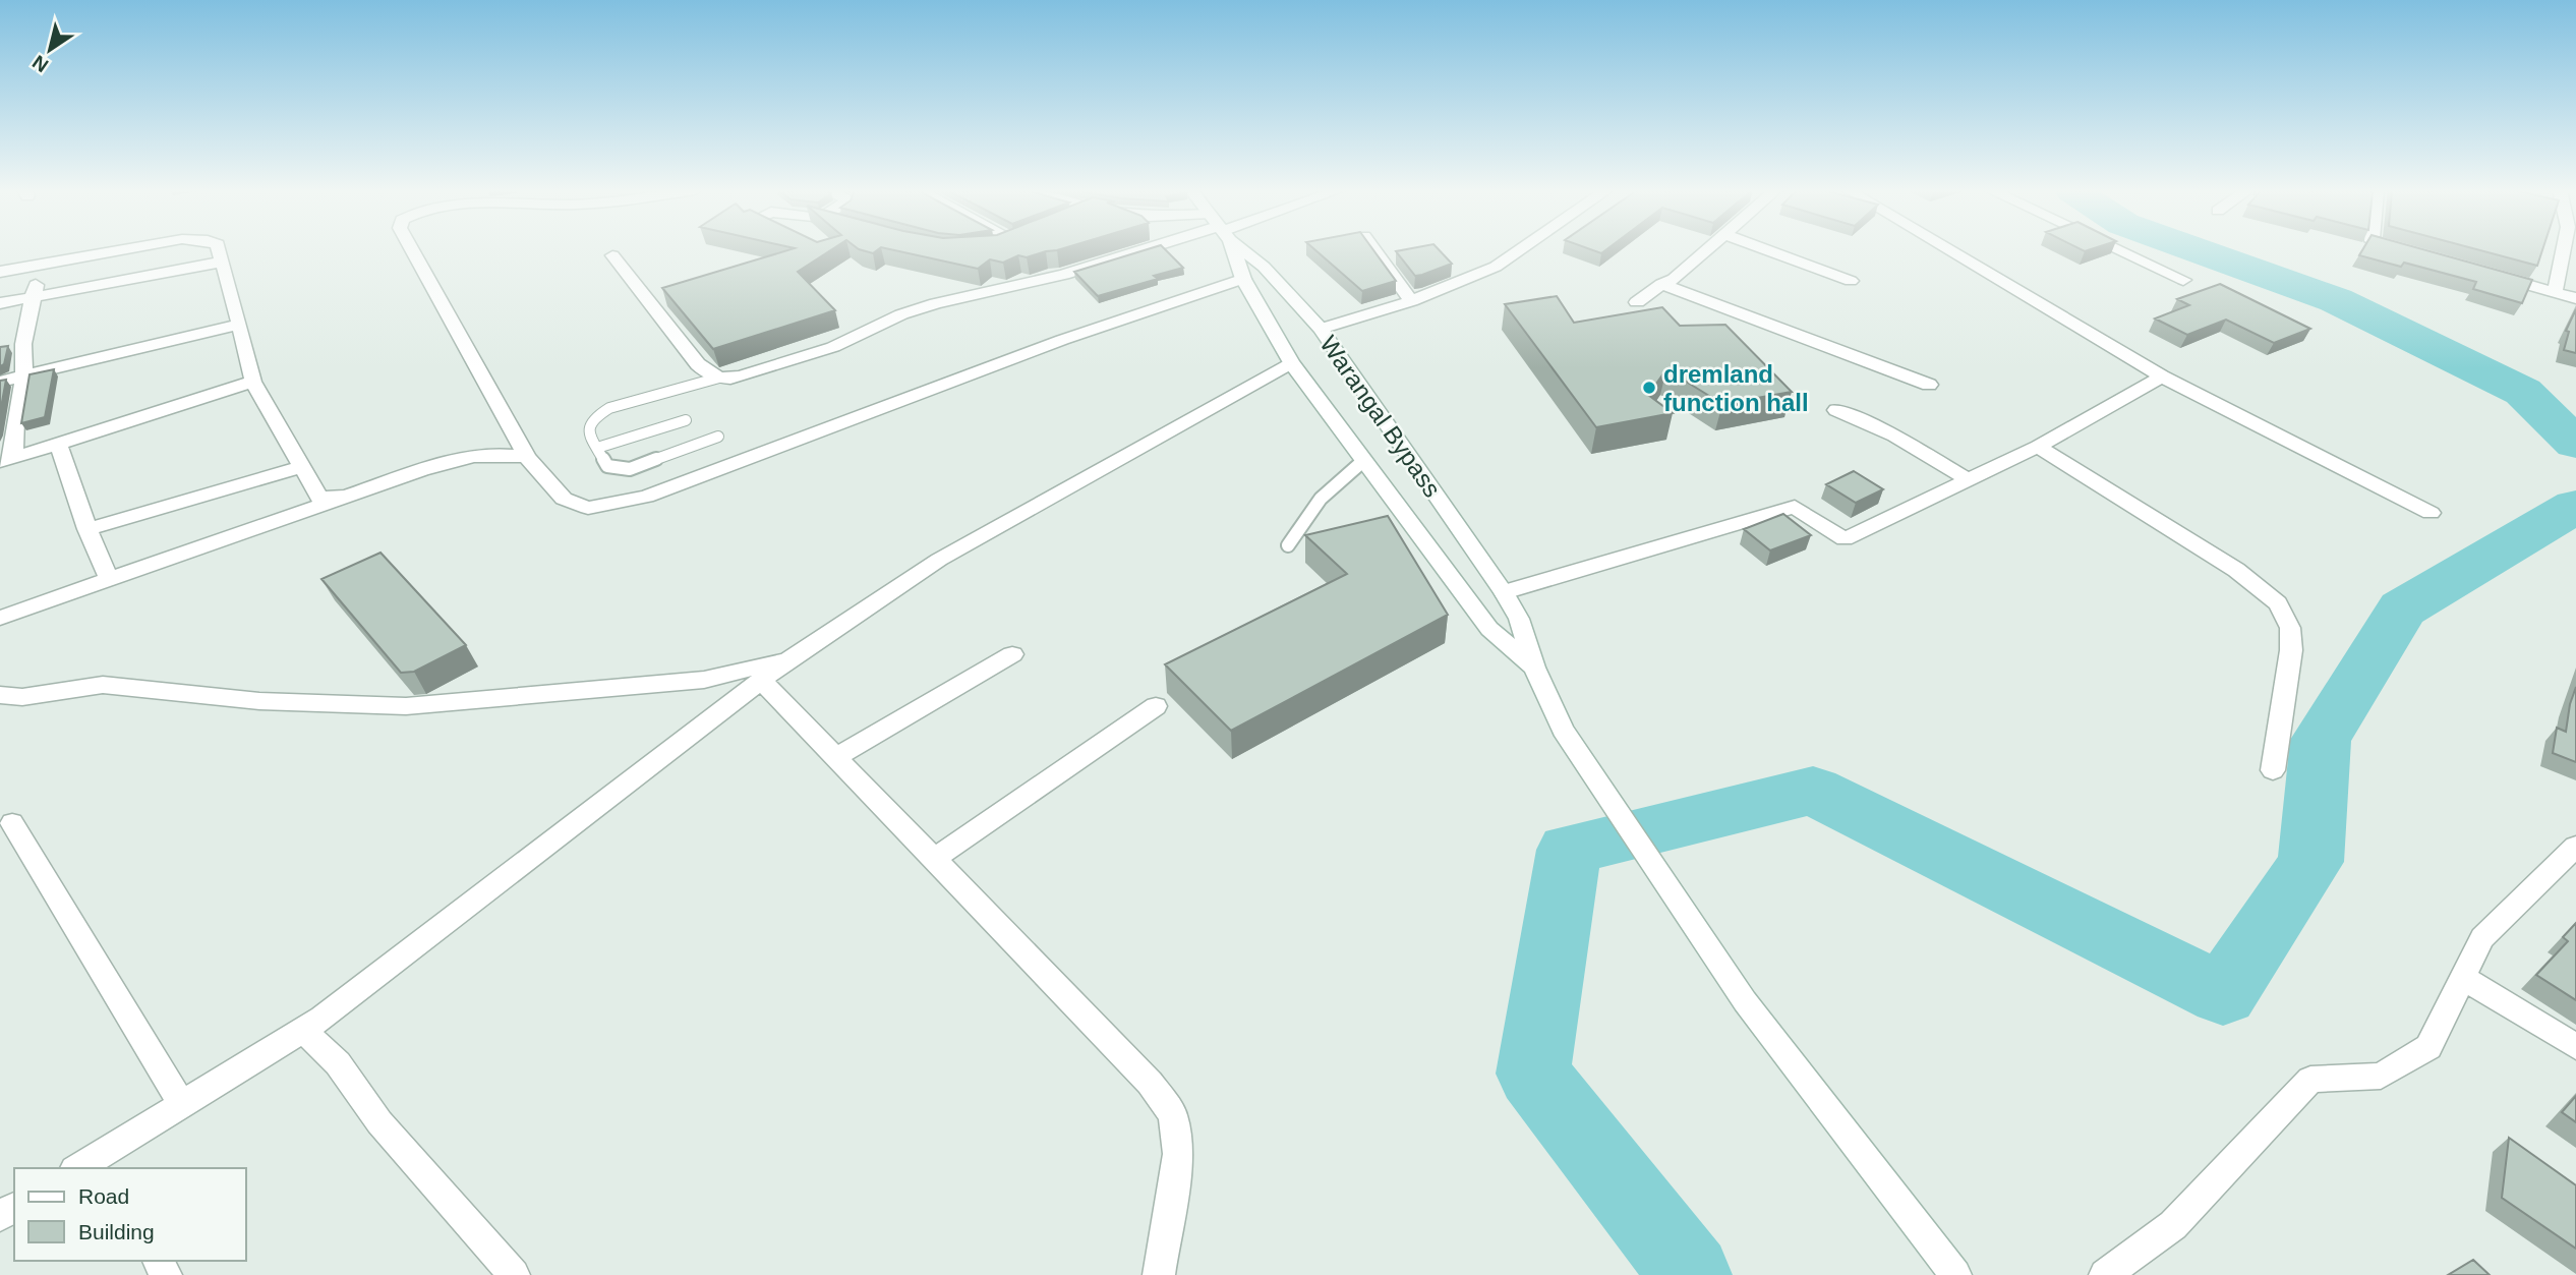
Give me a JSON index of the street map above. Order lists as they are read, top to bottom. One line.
{"streets":{"street":["Warangal Bypass"]},"places":["dremland function hall"],"legend":["Road","Building"],"north":"bottom left"}
